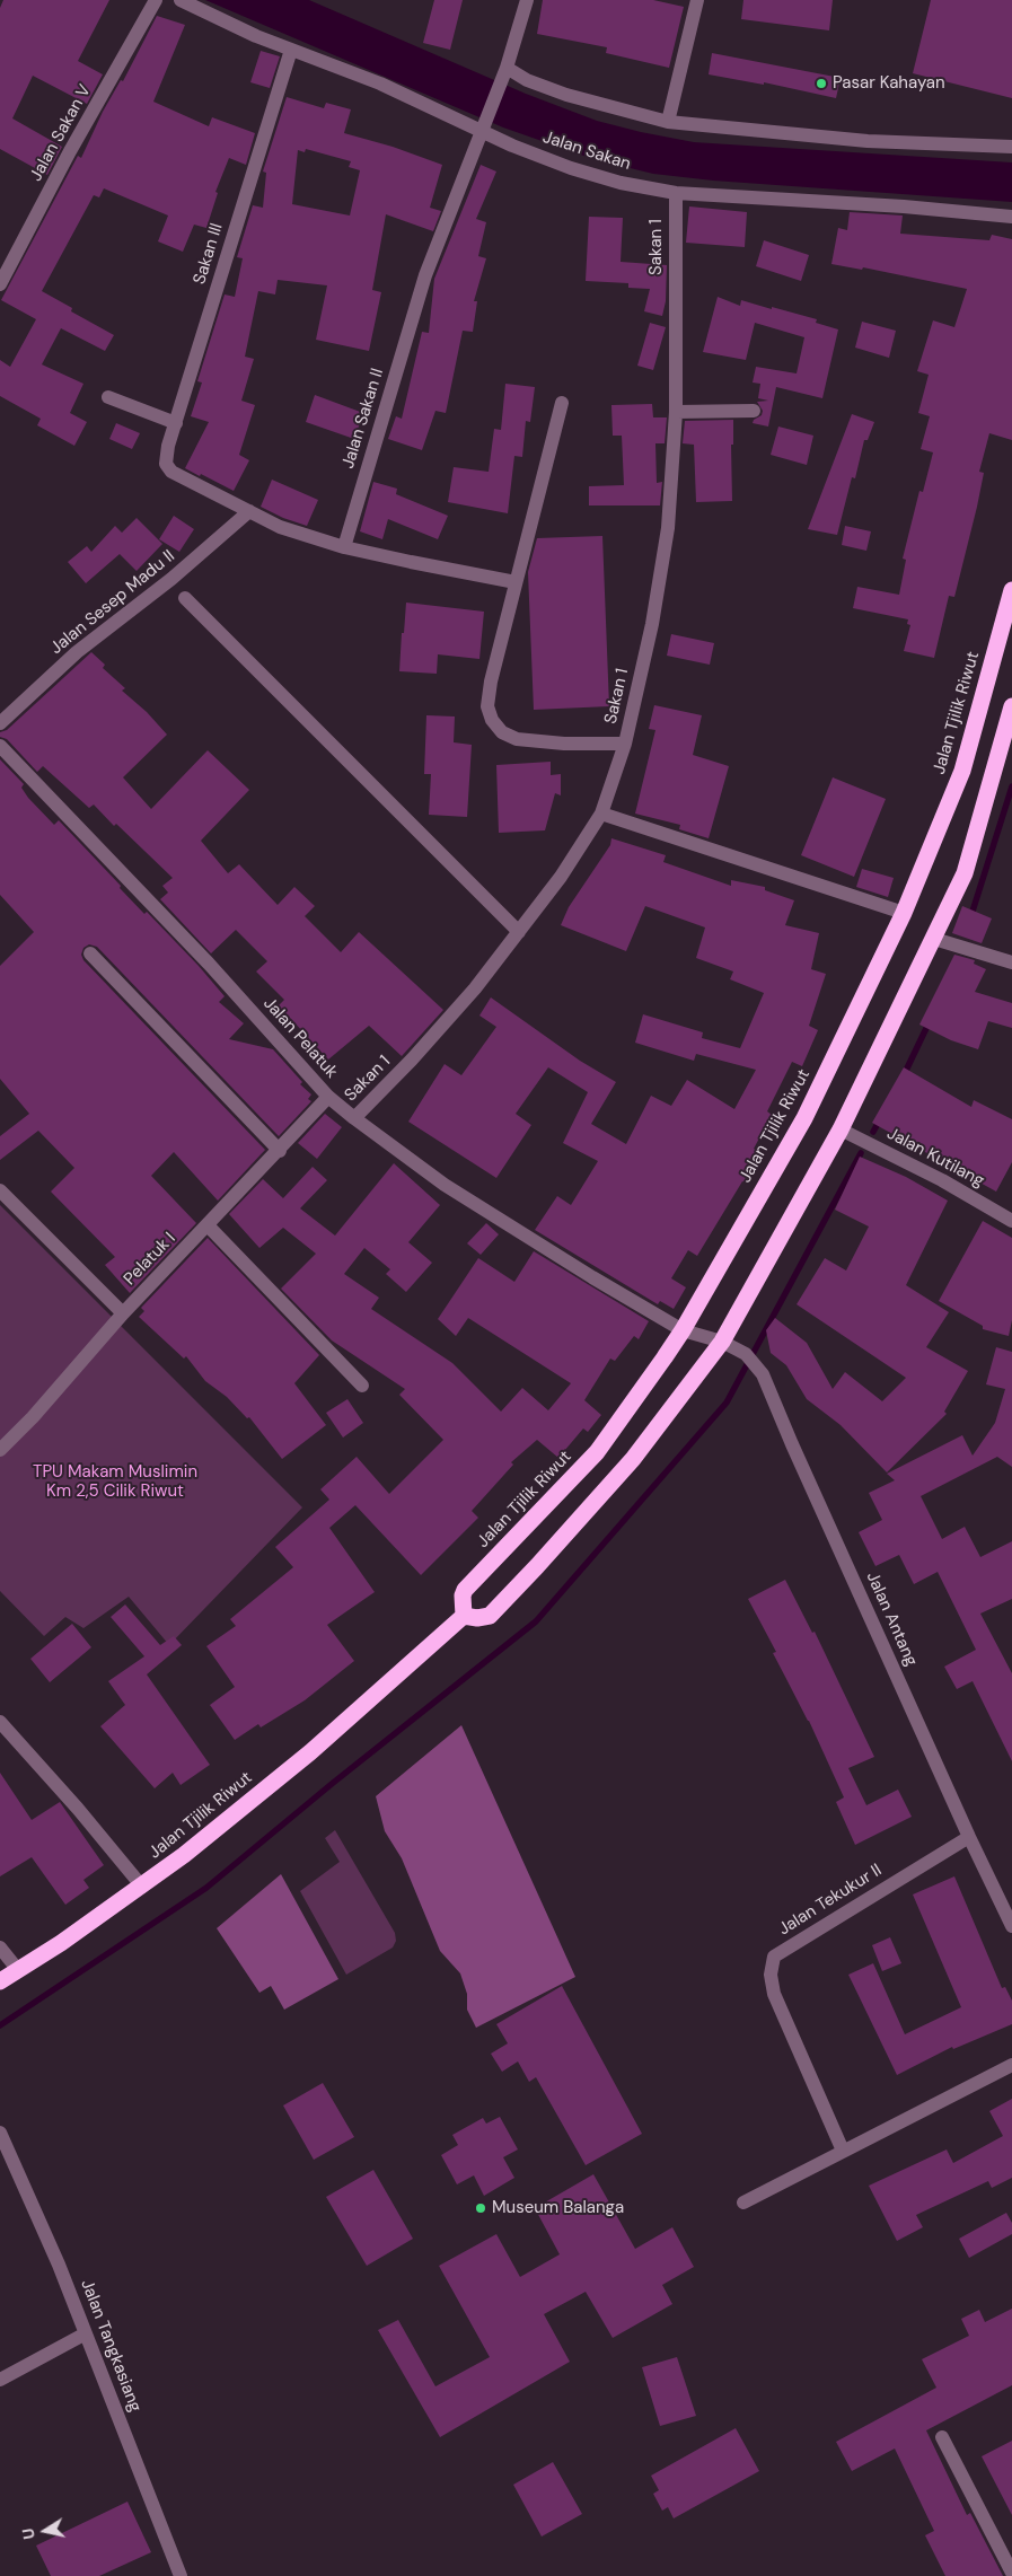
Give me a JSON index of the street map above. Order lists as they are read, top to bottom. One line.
{"streets":{"highway":["Jalan Tjilik Riwut"],"street":["Jalan Sakan V","Jalan Sakan","Sakan 1","Sakan III","Jalan Sakan II","Jalan Sesep Madu II","Jalan Pelatuk","Jalan Kutilang","Pelatuk I","Jalan Antang","Jalan Tekukur II","Jalan Tangkasiang"]},"crossings":[["Jalan Sakan","Sakan 1"],["Jalan Sakan","Sakan III"],["Jalan Sakan","Jalan Sakan II"],["Sakan 1","Jalan Pelatuk"],["Sakan III","Jalan Sesep Madu II"],["Jalan Tjilik Riwut","Jalan Pelatuk"],["Jalan Tjilik Riwut","Jalan Antang"],["Jalan Pelatuk","Pelatuk I"],["Jalan Pelatuk","Jalan Antang"],["Jalan Antang","Jalan Tekukur II"]],"parks":["TPU Makam Muslimin Km 2,5 Cilik Riwut"],"places":["Pasar Kahayan","Museum Balanga"],"north":"left"}
